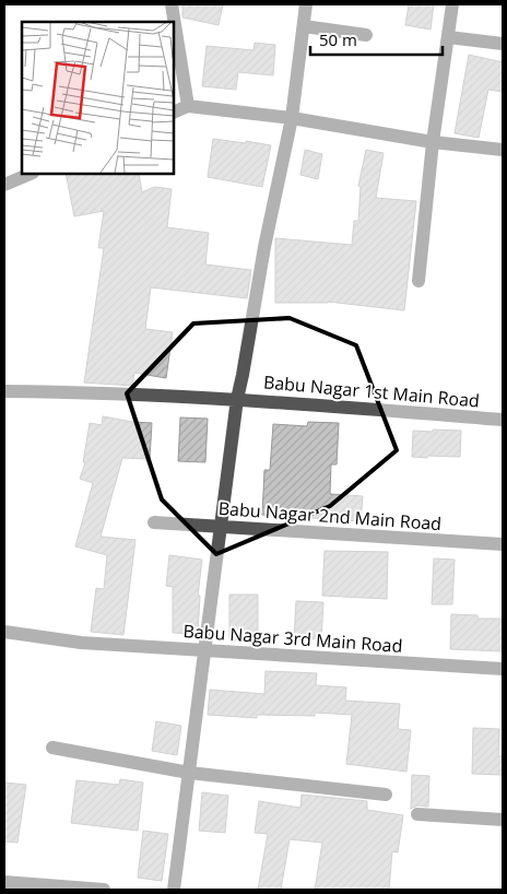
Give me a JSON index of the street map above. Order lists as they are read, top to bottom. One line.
{"streets":{"street":["Babu Nagar 1st Main Road","Babu Nagar 2nd Main Road","Babu Nagar 3rd Main Road"]},"scale_bar":"50 m"}
